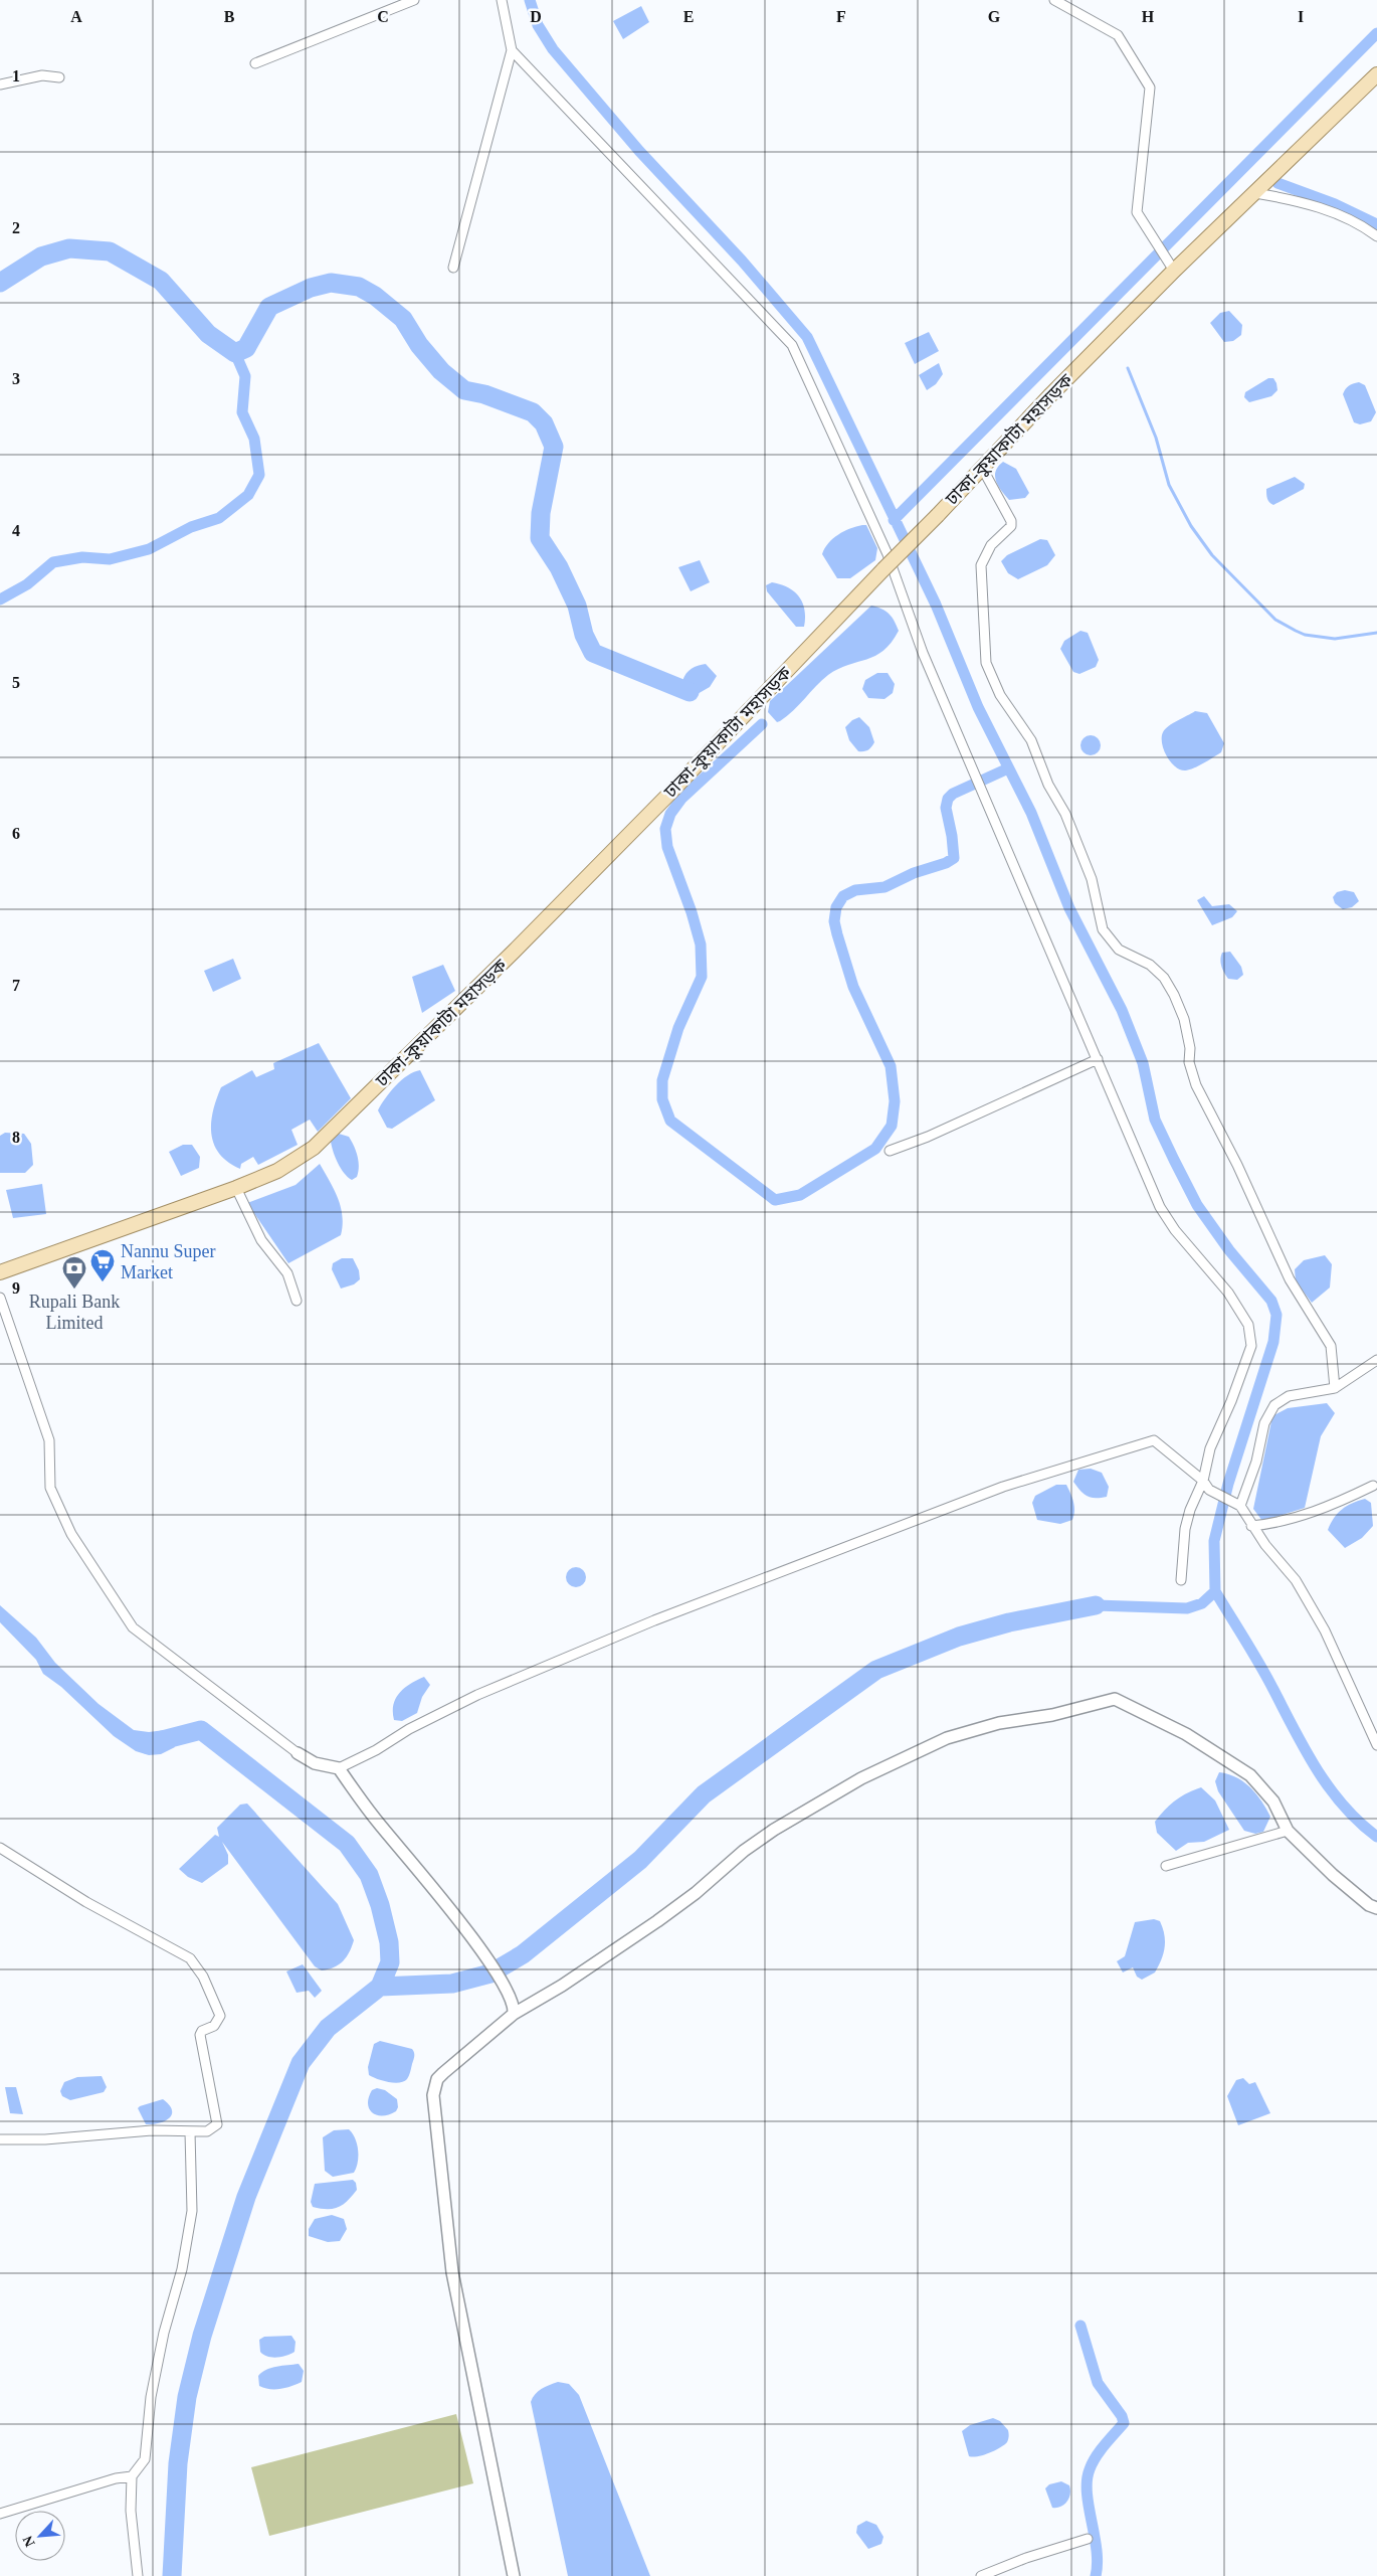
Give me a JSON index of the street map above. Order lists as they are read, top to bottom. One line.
{"streets":{"main road":["ঢাকা-কুয়াকাটা মহাসড়ক"]},"places":{"supermarket":["Nannu Super Market"],"bank":["Rupali Bank Limited"]},"north":"bottom left","grid":{"columns":["A","B","C","D","E","F","G","H","I"],"rows":["1","2","3","4","5","6","7","8","9"]}}
